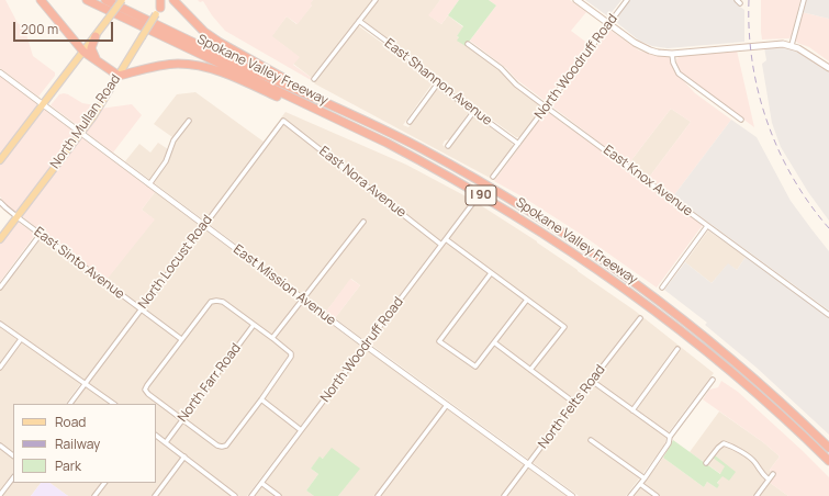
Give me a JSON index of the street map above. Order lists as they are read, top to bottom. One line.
{"streets":{"highway":["Spokane Valley Freeway","I 90"],"main road":["North Mullan Road"],"street":["North Woodruff Road","East Shannon Avenue","East Knox Avenue","East Nora Avenue","North Locust Road","East Sinto Avenue","East Mission Avenue","North Farr Road","North Felts Road"]},"crossings":[["North Woodruff Road","East Shannon Avenue"],["North Woodruff Road","East Knox Avenue"],["North Woodruff Road","East Nora Avenue"],["North Woodruff Road","East Mission Avenue"],["North Mullan Road","East Sinto Avenue"],["North Mullan Road","East Mission Avenue"],["East Nora Avenue","North Locust Road"],["North Locust Road","East Sinto Avenue"],["North Locust Road","East Mission Avenue"],["East Mission Avenue","North Felts Road"]],"legend":["Road","Railway","Park"],"scale_bar":"200 m"}
